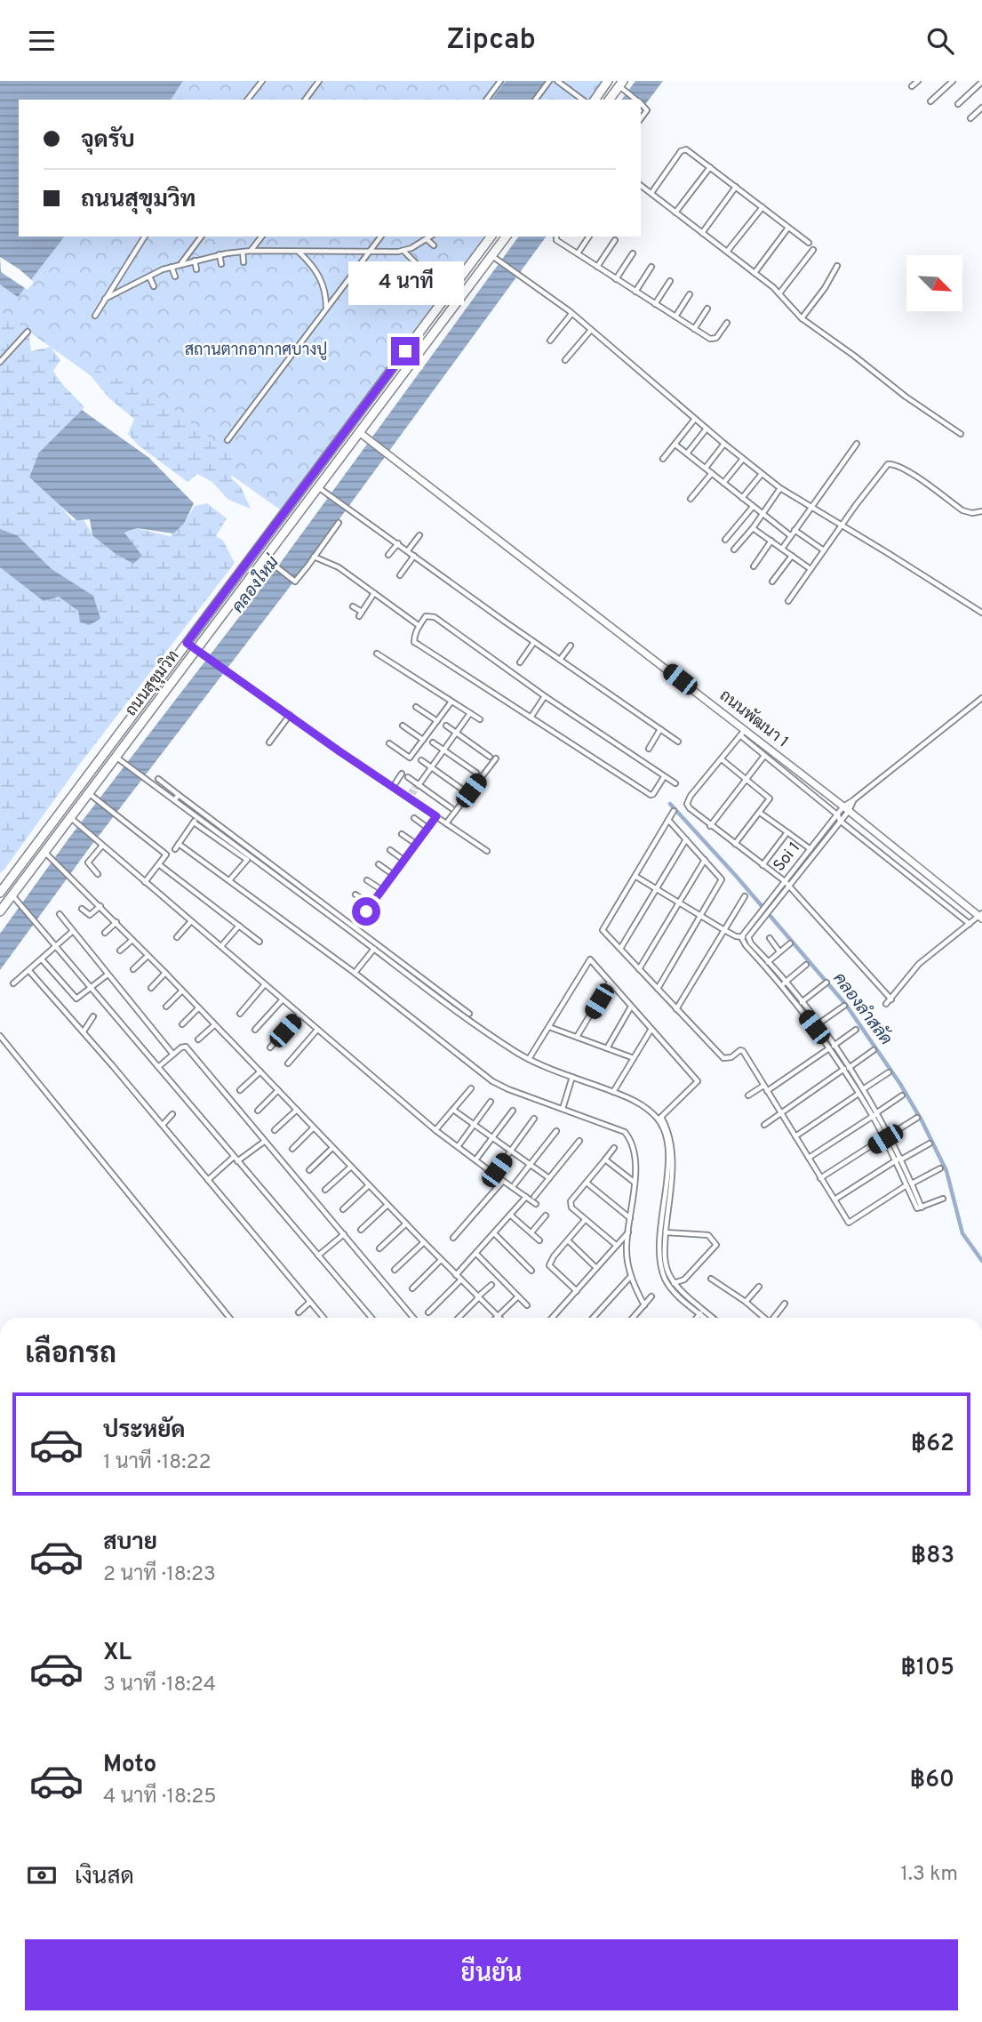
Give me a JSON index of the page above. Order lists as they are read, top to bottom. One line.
{"streets":{"highway":["ถนนสุขุมวิท"],"main road":["ถนนพัฒนา 1"],"street":["Soi 1"]},"crossings":[["ถนนสุขุมวิท","ถนนพัฒนา 1"]],"water":["คลองใหม่","คลองลำสลัด"],"parks":["สถานตากอากาศบางปู"],"north":"bottom right","page":{"header":"Zipcab","banner":["จุดรับ","ถนนสุขุมวิท"],"bubble":"4 นาที","heading":"เลือกรถ","list":[{"name":"ประหยัด","note":"1 นาที · 18:22","value":"฿62"},{"name":"สบาย","note":"2 นาที · 18:23","value":"฿83"},{"name":"XL","note":"3 นาที · 18:24","value":"฿105"},{"name":"Moto","note":"4 นาที · 18:25","value":"฿60"}],"pay":["เงินสด","1.3 km"],"buttons":"ยืนยัน"}}
